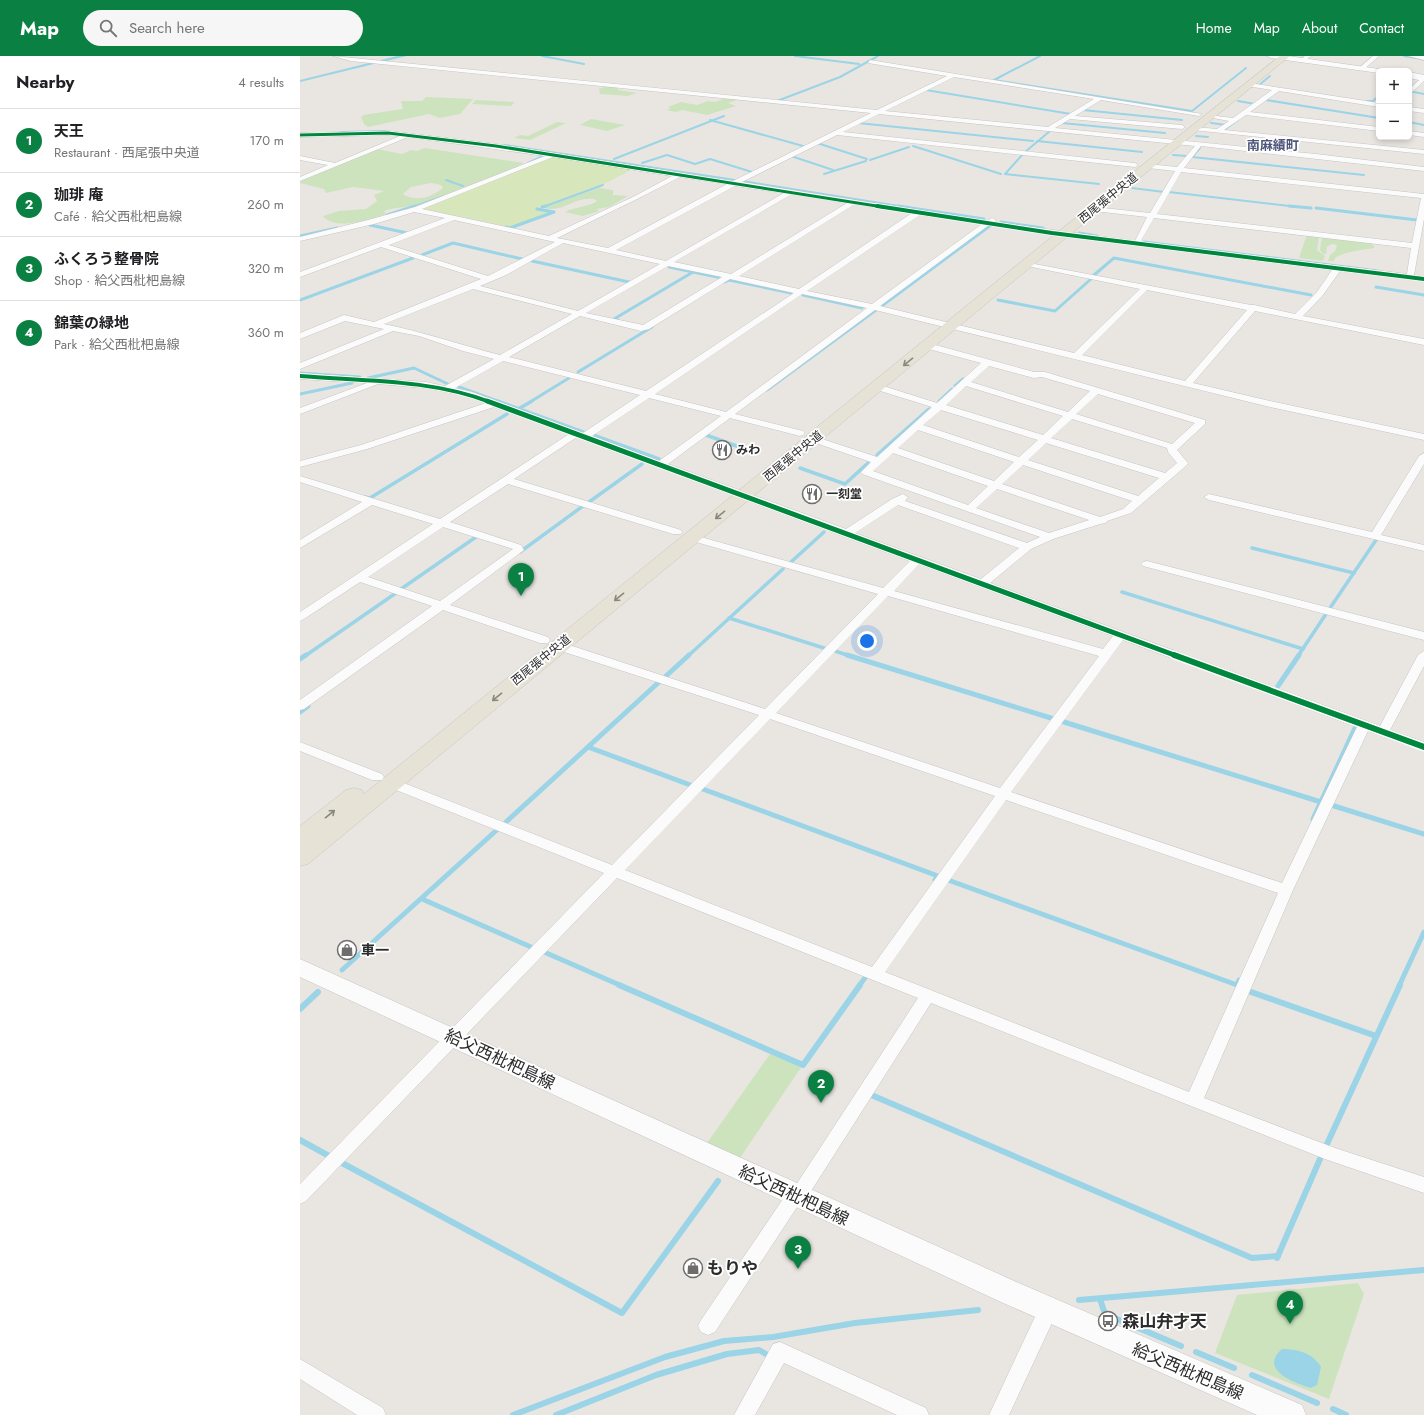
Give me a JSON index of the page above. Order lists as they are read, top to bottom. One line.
{"streets":{"main road":["西尾張中央道","給父西枇杷島線"]},"districts":["南麻績町"],"places":{"restaurant":["みわ","一刻堂"],"shop":["車一","もりや"],"bus stop":["森山弁才天"]},"page":{"header":"Map","search":"Search here","nav":["Home","Map","About","Contact"],"heading":["Nearby","4 results"],"map_buttons":["+","−"],"list":[{"mark":"1","name":"天王","note":"Restaurant · 西尾張中央道","value":"170 m"},{"mark":"2","name":"珈琲 庵","note":"Café · 給父西枇杷島線","value":"260 m"},{"mark":"3","name":"ふくろう整骨院","note":"Shop · 給父西枇杷島線","value":"320 m"},{"mark":"4","name":"錦葉の緑地","note":"Park · 給父西枇杷島線","value":"360 m"}],"pins":["1","2","3","4"]}}
